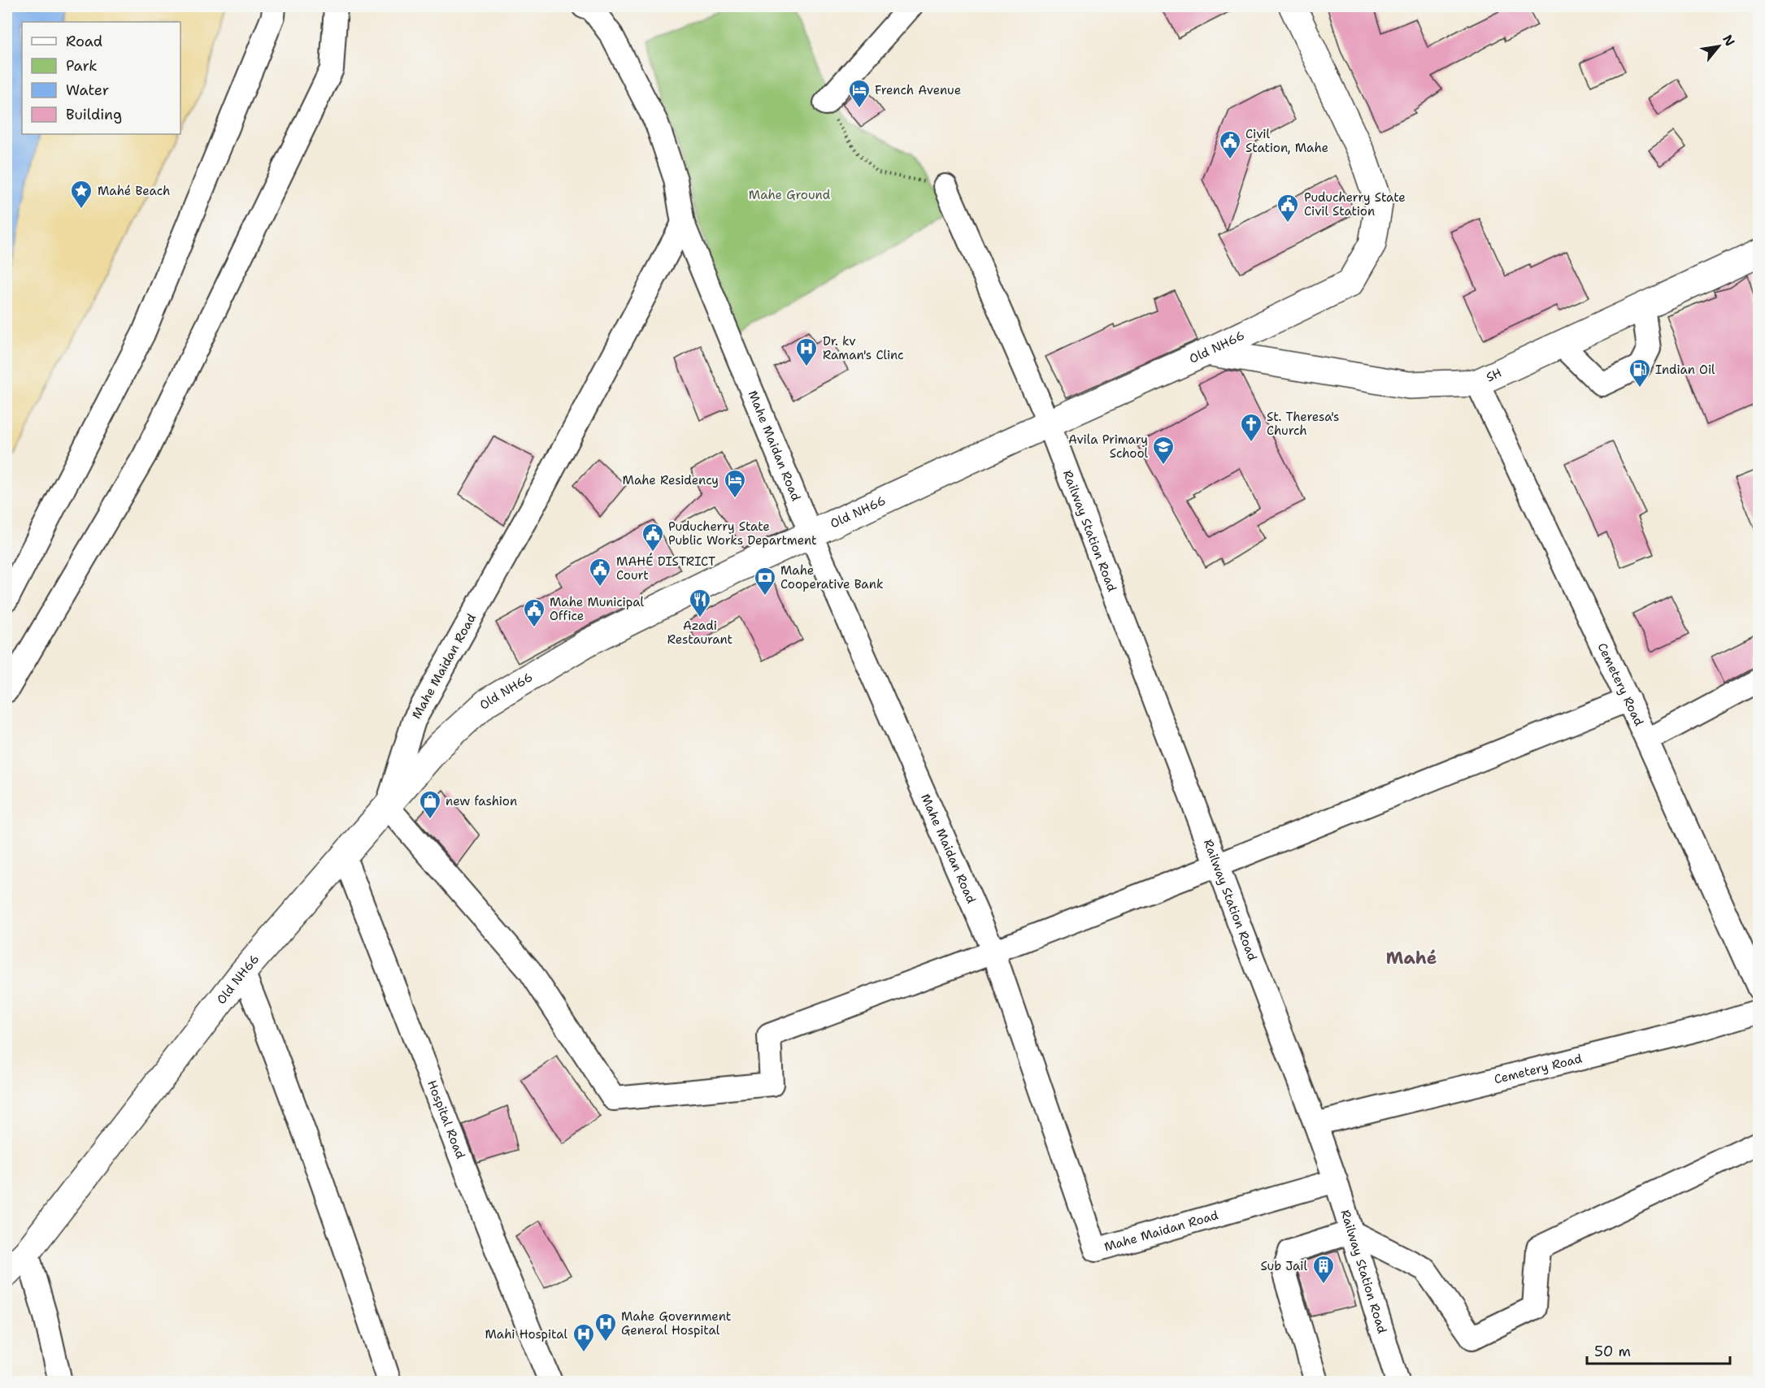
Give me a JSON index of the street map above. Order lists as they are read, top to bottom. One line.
{"streets":{"main road":["Old NH66","SH"],"street":["Mahe Maidan Road","Railway Station Road","Cemetery Road","Hospital Road"]},"crossings":[["Old NH66","SH"],["Old NH66","Mahe Maidan Road"],["Old NH66","Railway Station Road"],["Old NH66","Hospital Road"],["SH","Cemetery Road"],["Mahe Maidan Road","Railway Station Road"],["Railway Station Road","Cemetery Road"]],"districts":["Mahé"],"parks":["Mahe Ground"],"places":{"hotel":["French Avenue","Mahe Residency"],"public building":["Civil Station, Mahe","Puducherry State Civil Station","Puducherry State Public Works Department","MAHÉ DISTRICT Court","Mahe Municipal Office"],"place":["Mahé Beach"],"hospital":["Dr. kv Raman's Clinc","Mahe Government General Hospital","Mahi Hospital"],"fuel station":["Indian Oil"],"church":["St. Theresa's Church"],"school or university":["Avila Primary School"],"bank":["Mahe Cooperative Bank"],"restaurant":["Azadi Restaurant"],"shop":["new fashion"],"building":["Sub Jail"]},"legend":["Road","Park","Water","Building"],"scale_bar":"50 m","north":"top right"}
